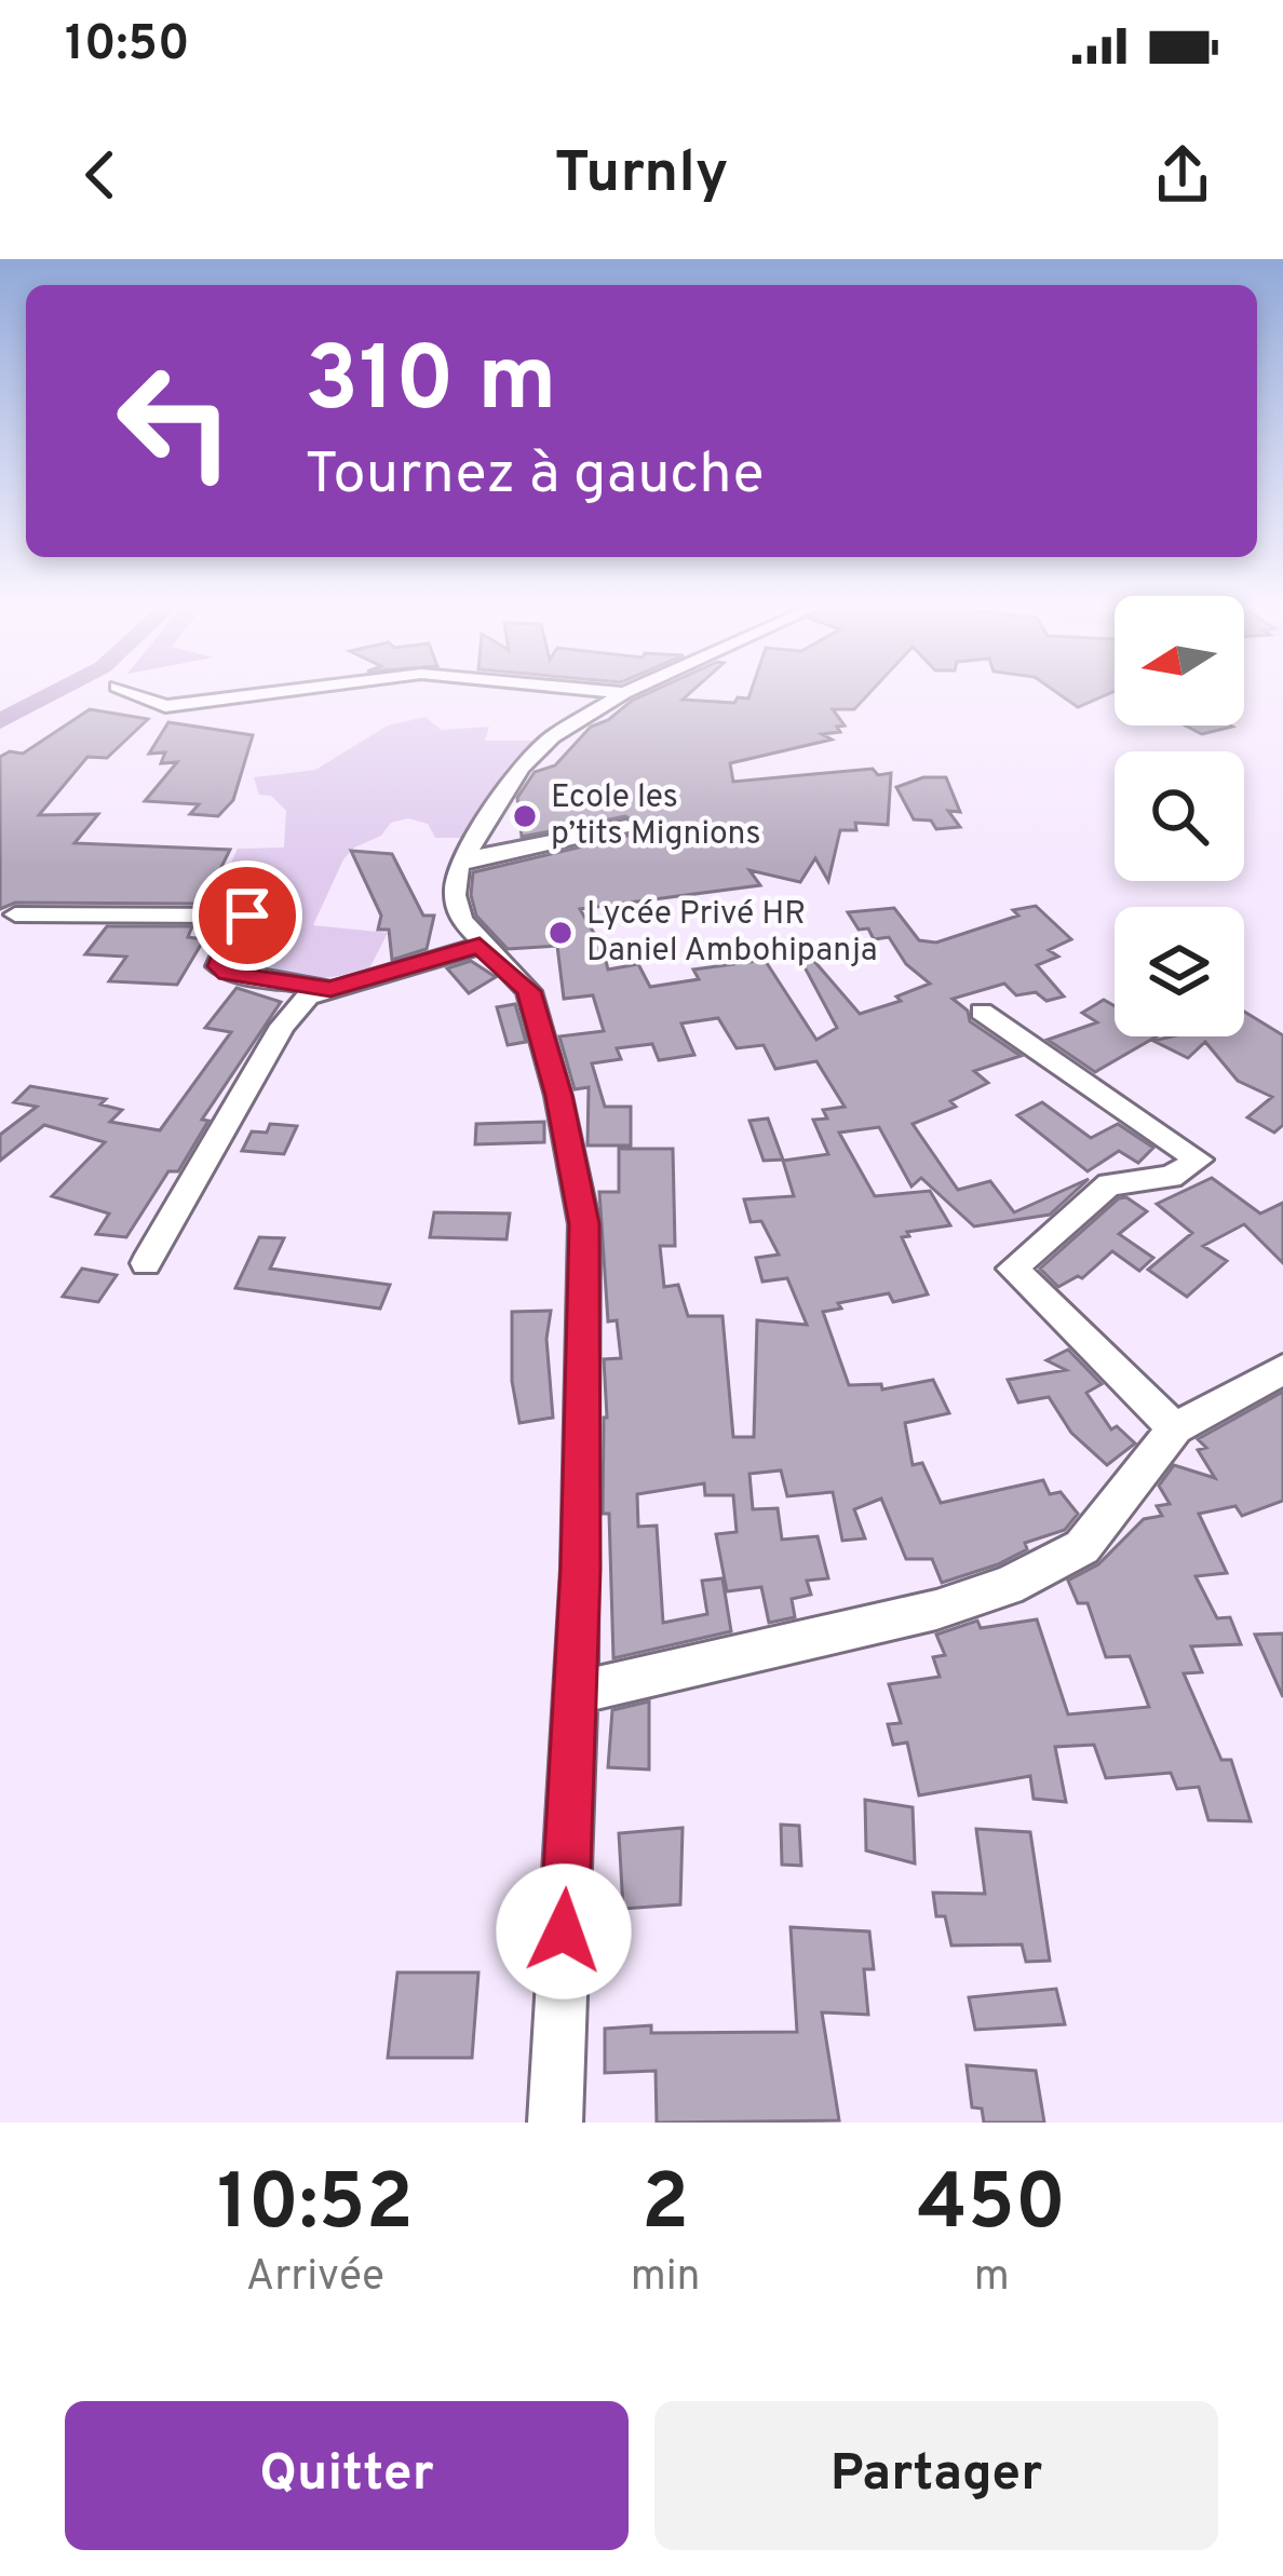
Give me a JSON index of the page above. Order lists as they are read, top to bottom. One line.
{"places":["Ecole les p’tits Mignions","Lycée Privé HR Daniel Ambohipanja"],"north":"left","page":{"status":"10:50","header":"Turnly","turn":["310 m","Tournez à gauche"],"eta":["10:52","Arrivée","2","min","450","m"],"buttons":["Quitter","Partager"]}}
